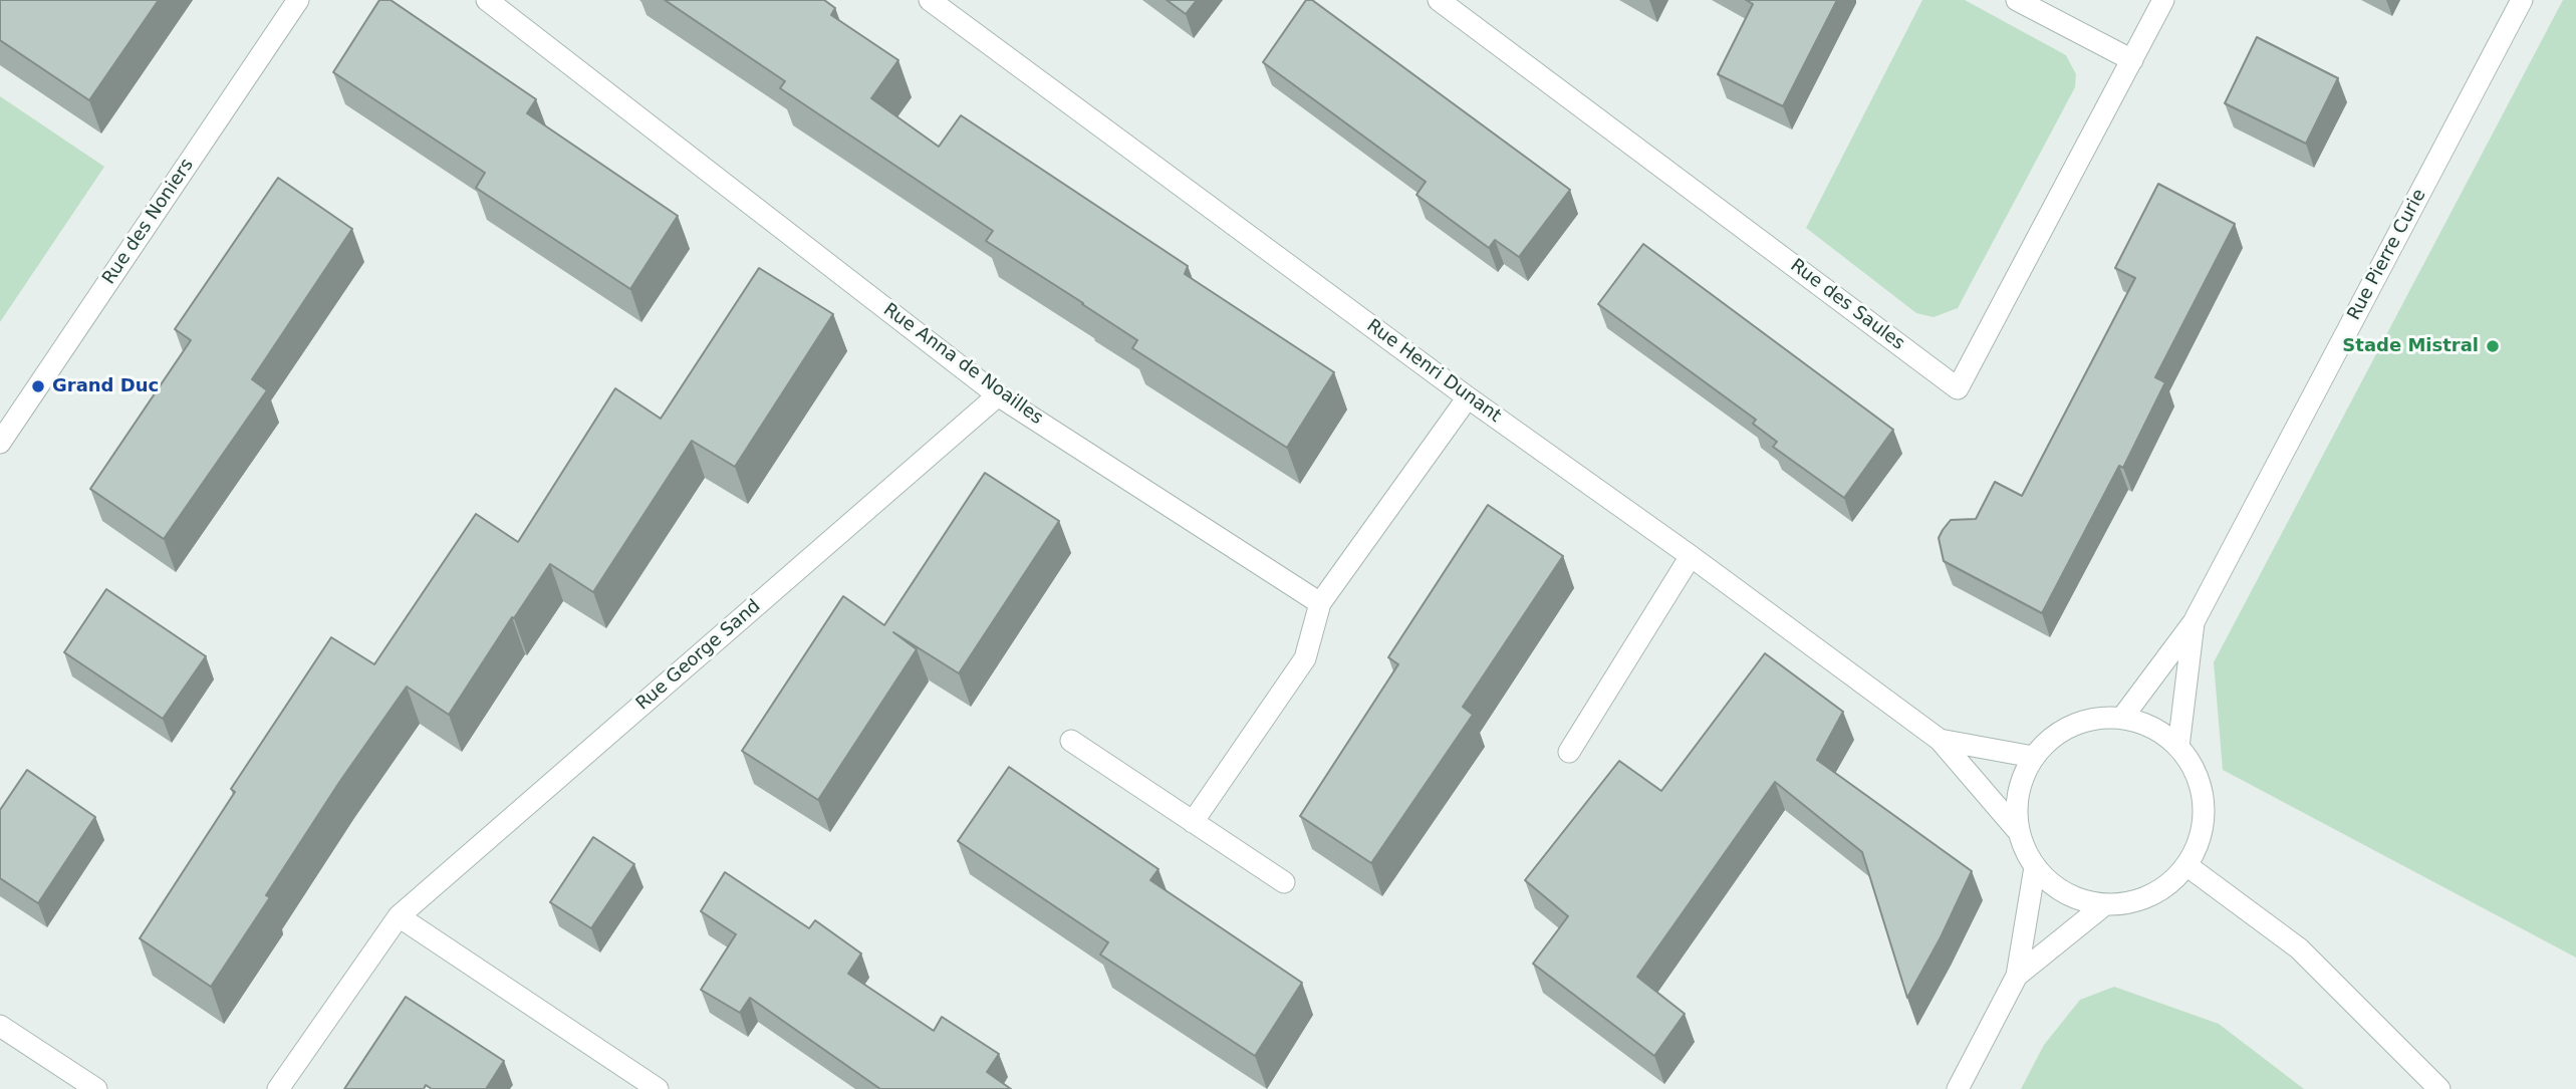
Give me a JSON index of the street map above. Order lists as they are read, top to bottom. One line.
{"streets":{"street":["Rue des Noniers","Rue Pierre Curie","Rue des Saules","Rue Anna de Noailles","Rue Henri Dunant","Rue George Sand"]},"crossings":[["Rue Pierre Curie","Rue Henri Dunant"],["Rue Anna de Noailles","Rue George Sand"]],"places":["Stade Mistral","Grand Duc"]}
